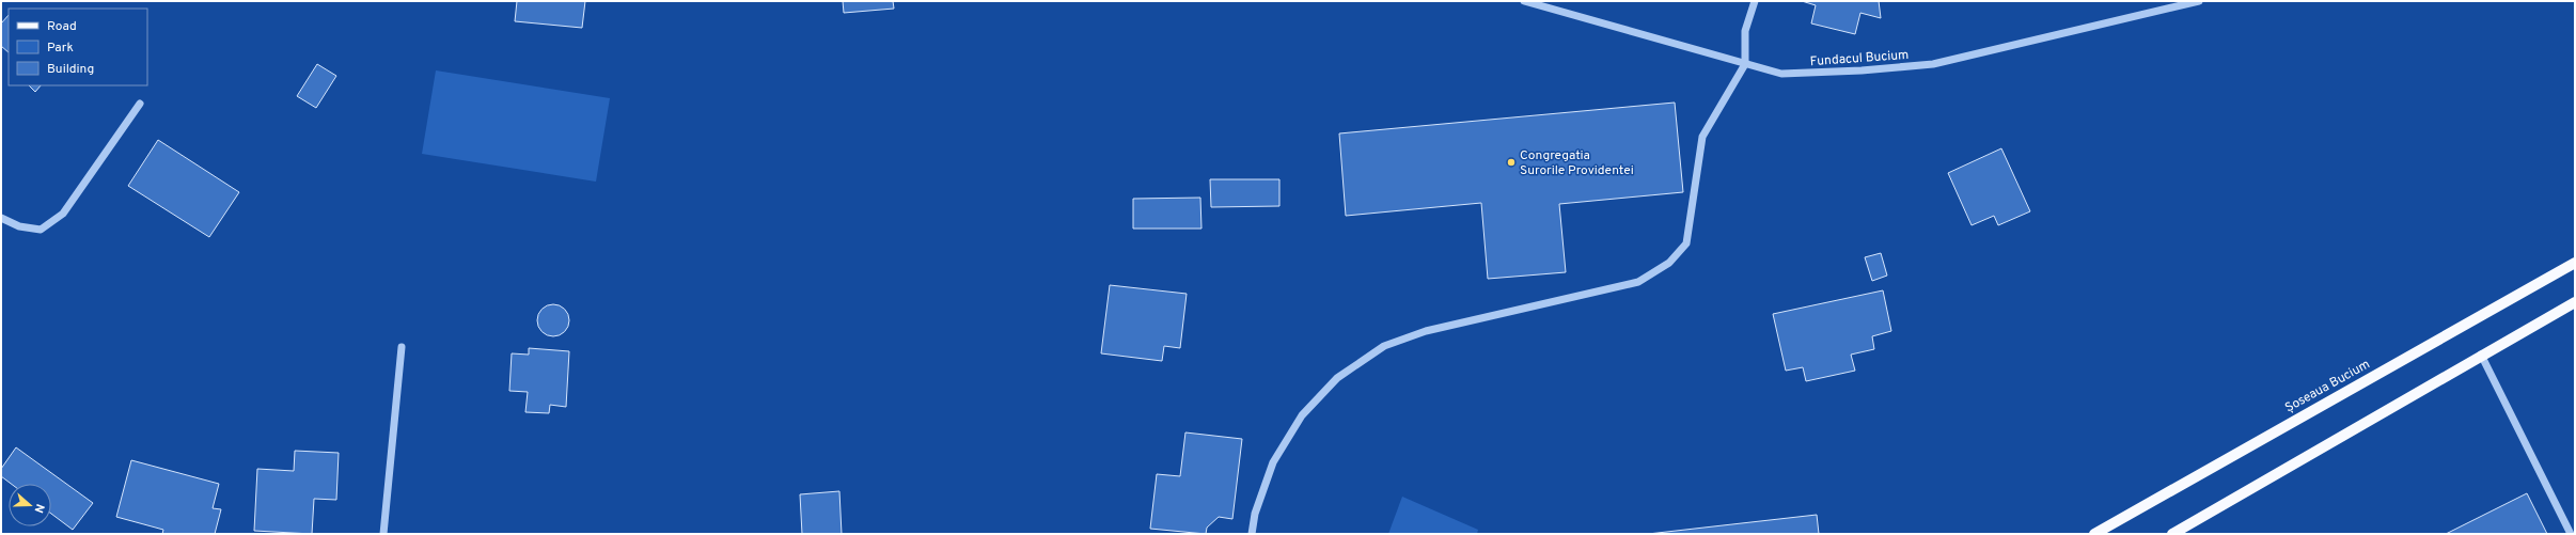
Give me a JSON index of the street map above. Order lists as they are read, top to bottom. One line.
{"streets":{"main road":["Șoseaua Bucium"],"street":["Fundacul Bucium"]},"places":["Congregatia Surorile Providentei"],"legend":["Road","Park","Building"],"north":"right"}
